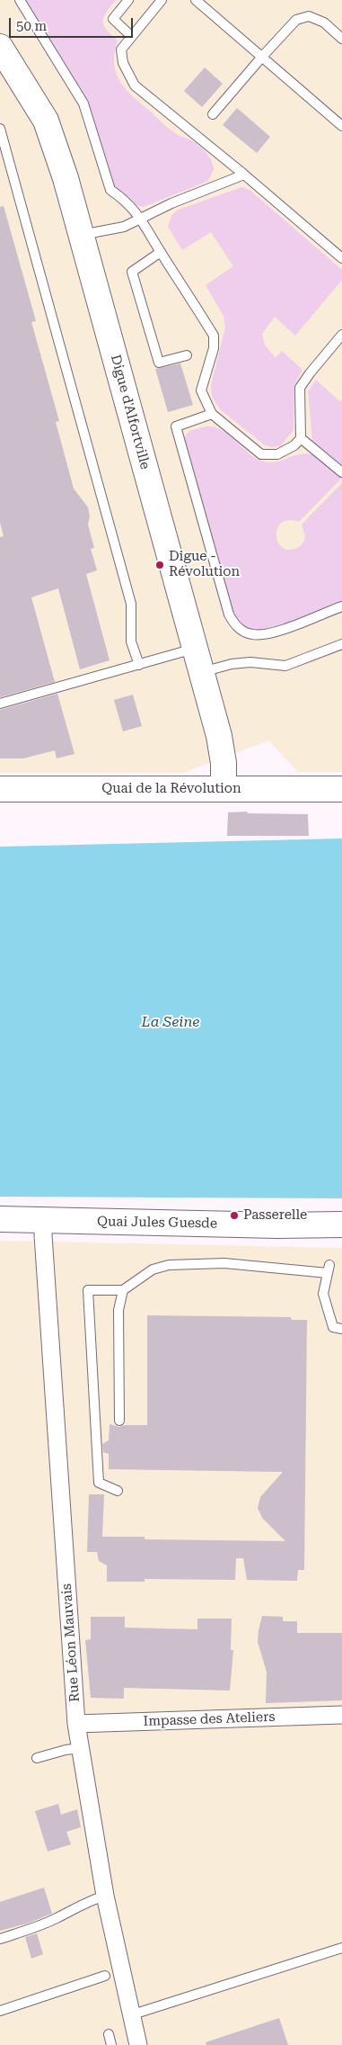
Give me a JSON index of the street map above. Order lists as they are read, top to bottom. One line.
{"streets":{"street":["Digue d'Alfortville","Quai de la Révolution","Quai Jules Guesde","Rue Léon Mauvais","Impasse des Ateliers"]},"crossings":[["Digue d'Alfortville","Quai de la Révolution"],["Quai Jules Guesde","Rue Léon Mauvais"],["Rue Léon Mauvais","Impasse des Ateliers"]],"water":["La Seine"],"places":["Digue - Révolution","Passerelle"],"scale_bar":"50 m"}
